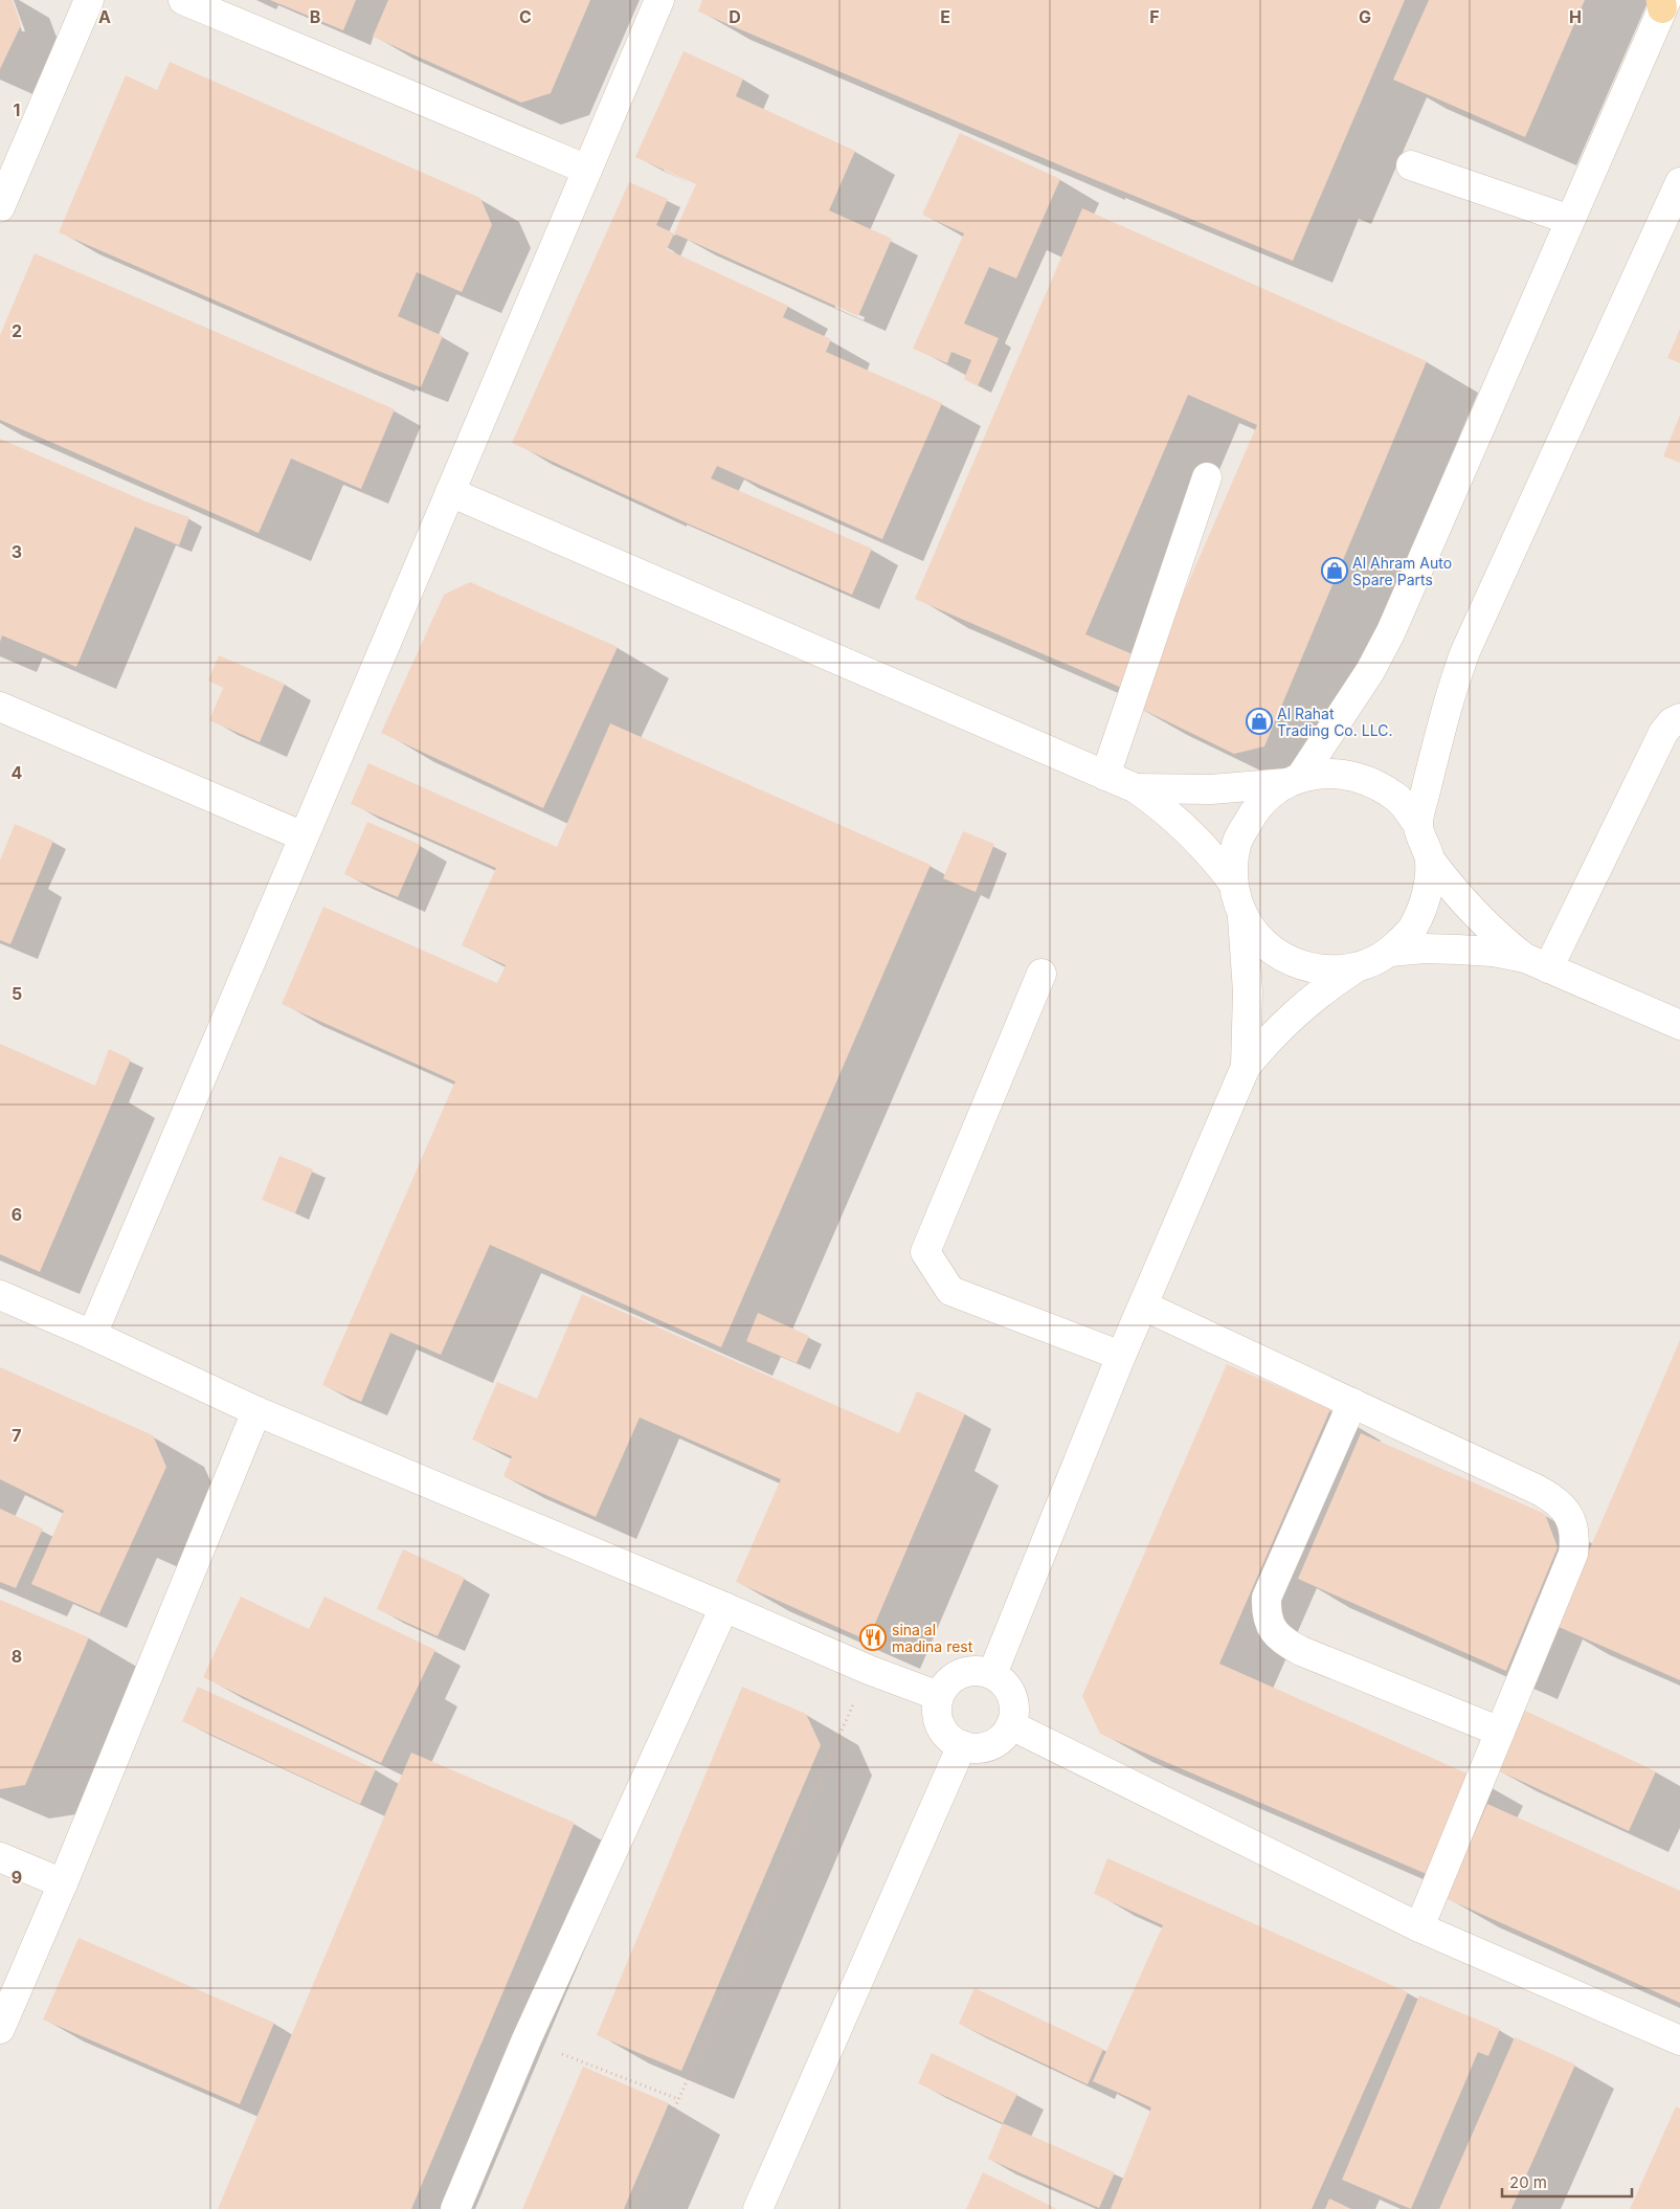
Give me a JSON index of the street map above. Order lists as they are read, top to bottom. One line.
{"places":{"shop":["Al Ahram Auto Spare Parts","Al Rahat Trading Co. LLC."],"restaurant":["sina al madina rest"]},"scale_bar":"20 m","grid":{"columns":["A","B","C","D","E","F","G","H"],"rows":["1","2","3","4","5","6","7","8","9"]}}
